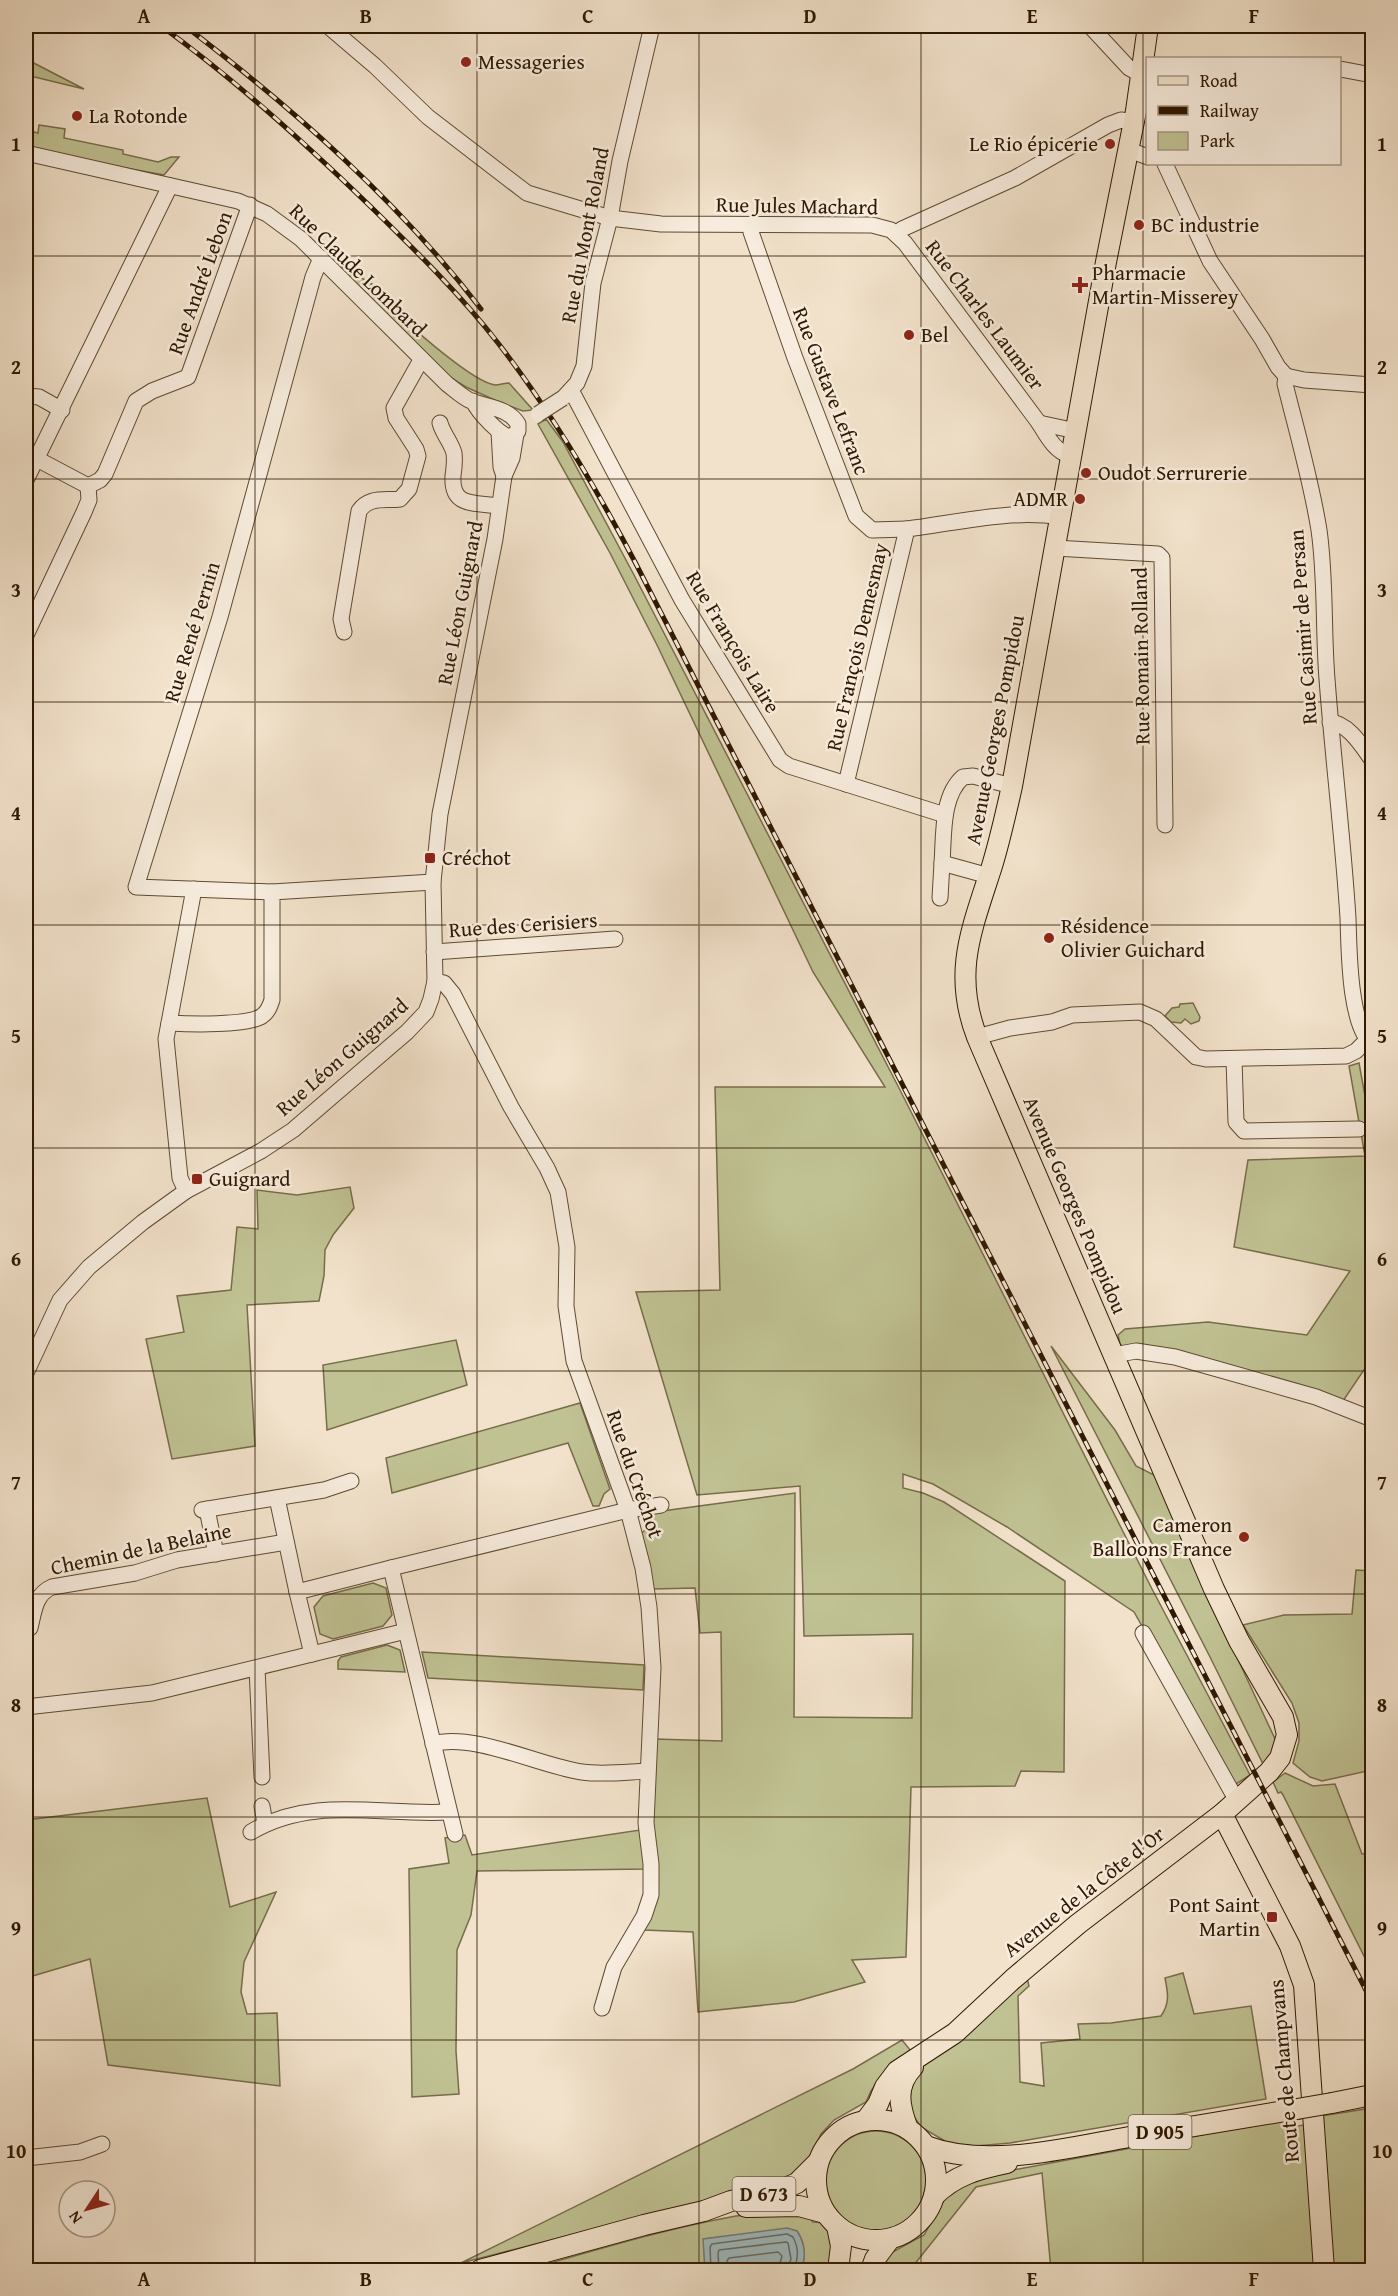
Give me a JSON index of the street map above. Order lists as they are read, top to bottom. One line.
{"streets":{"main road":["Avenue Georges Pompidou","Avenue de la Côte d'Or","Route de Champvans","D 905","D 673"],"street":["Rue Jules Machard","Rue du Mont Roland","Rue Claude Lombard","Rue André Lebon","Rue Charles Laumier","Rue Gustave Lefranc","Rue Léon Guignard","Rue Casimir de Persan","Rue René Pernin","Rue François Laire","Rue François Demesmay","Rue Romain Rolland","Rue des Cerisiers","Rue du Créchot","Chemin de la Belaine"]},"crossings":[["Rue Jules Machard","Rue du Mont Roland"],["Rue Jules Machard","Rue Charles Laumier"],["Rue Jules Machard","Rue Gustave Lefranc"],["Rue Jules Machard","Avenue Georges Pompidou"],["Rue du Mont Roland","Rue François Laire"],["Rue Claude Lombard","Rue André Lebon"],["Rue Claude Lombard","Rue Léon Guignard"],["Rue Claude Lombard","Rue René Pernin"],["Rue Charles Laumier","Avenue Georges Pompidou"],["Rue Gustave Lefranc","Rue François Demesmay"],["Rue Léon Guignard","Rue René Pernin"],["Rue Léon Guignard","Rue des Cerisiers"],["Rue Léon Guignard","Rue du Créchot"],["Rue François Laire","Rue François Demesmay"],["Rue François Demesmay","Avenue Georges Pompidou"],["Rue Romain Rolland","Avenue Georges Pompidou"],["Avenue Georges Pompidou","Avenue de la Côte d'Or"],["Avenue de la Côte d'Or","Route de Champvans"],["Avenue de la Côte d'Or","D 905"],["Avenue de la Côte d'Or","D 673"],["D 905","D 673"]],"places":{"other":["Messageries","La Rotonde","Le Rio épicerie","BC industrie","Bel","Oudot Serrurerie","ADMR","Résidence Olivier Guichard","Cameron Balloons France"],"health":["Pharmacie Martin-Misserey"],"transit":["Créchot","Guignard","Pont Saint Martin"]},"legend":["Road","Railway","Park"],"north":"bottom left","grid":{"columns":["A","B","C","D","E","F"],"rows":["1","2","3","4","5","6","7","8","9","10"]}}
